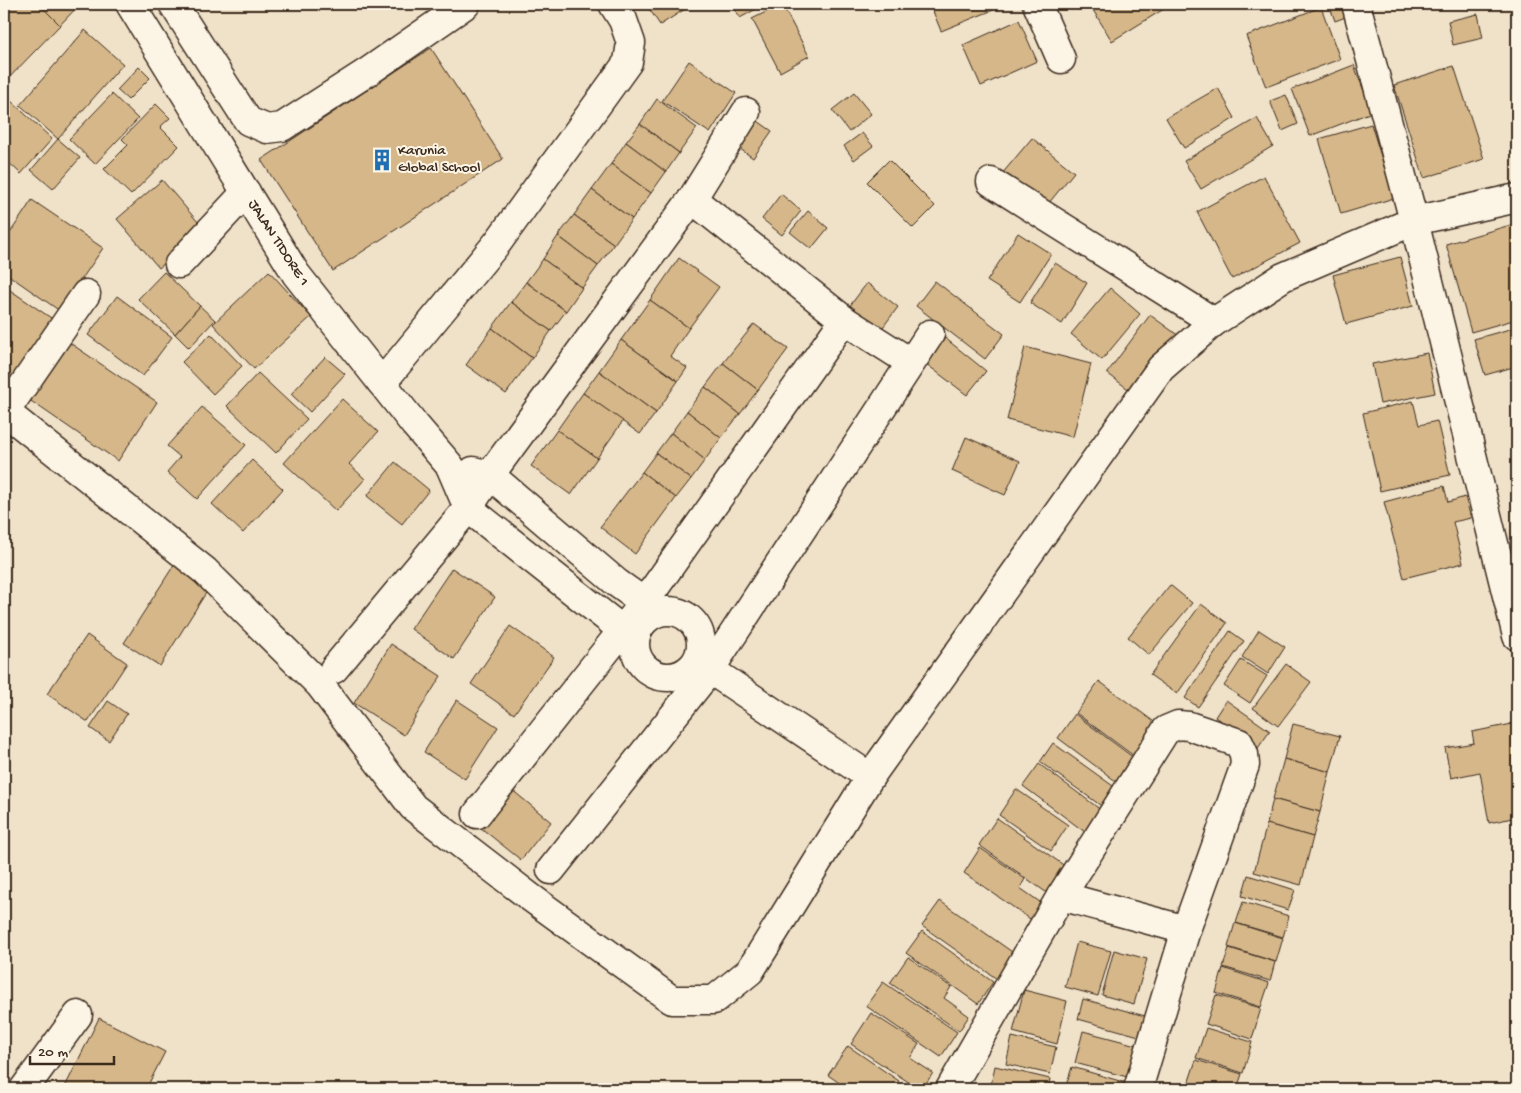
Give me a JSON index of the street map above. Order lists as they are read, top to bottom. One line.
{"streets":{"street":["JALAN TIDORE 1"]},"places":{"building":["Karunia Global School"]},"scale_bar":"20 m"}
